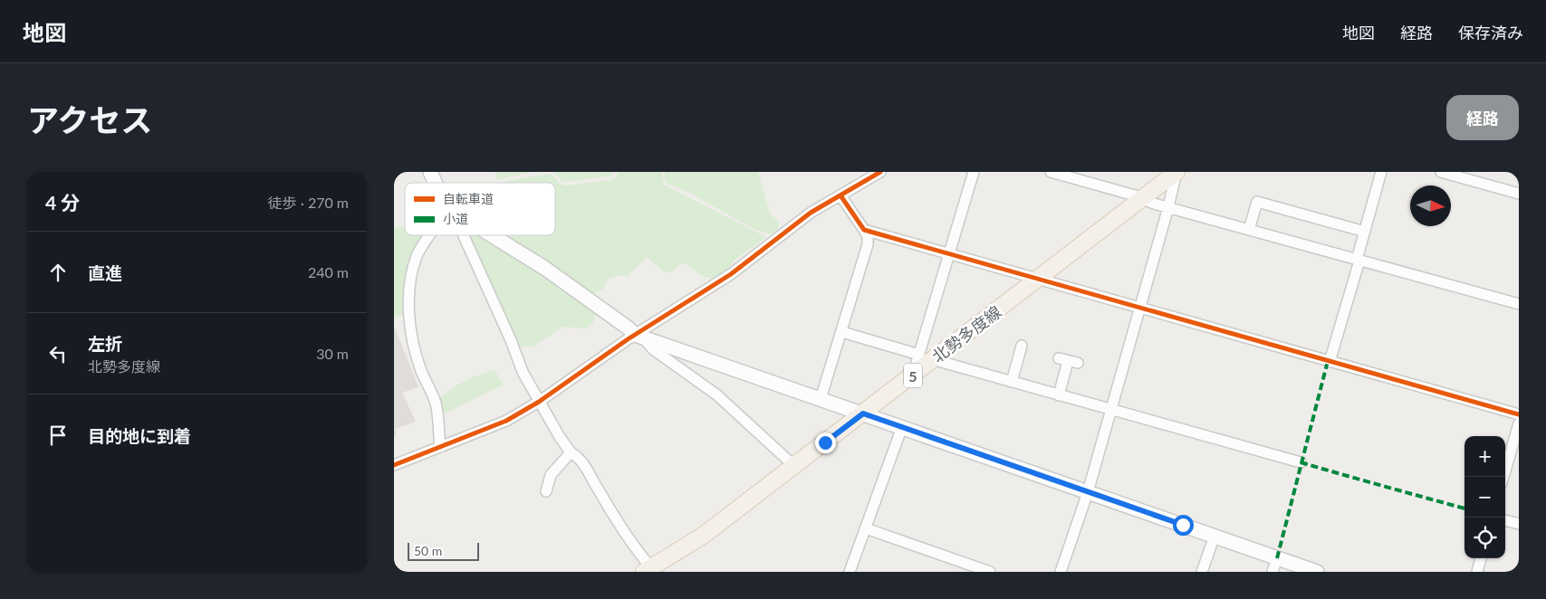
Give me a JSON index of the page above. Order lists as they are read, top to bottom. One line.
{"streets":{"main road":["北勢多度線","5"]},"legend":["自転車道","小道"],"scale_bar":"50 m","north":"right","page":{"header":"地図","nav":["地図","経路","保存済み"],"title":"アクセス","buttons":"経路","heading":["4 分","徒歩 · 270 m"],"list":[["直進","240 m"],["左折","北勢多度線","30 m"],"目的地に到着"],"map_buttons":["+","−"],"scale":"50 m"}}
